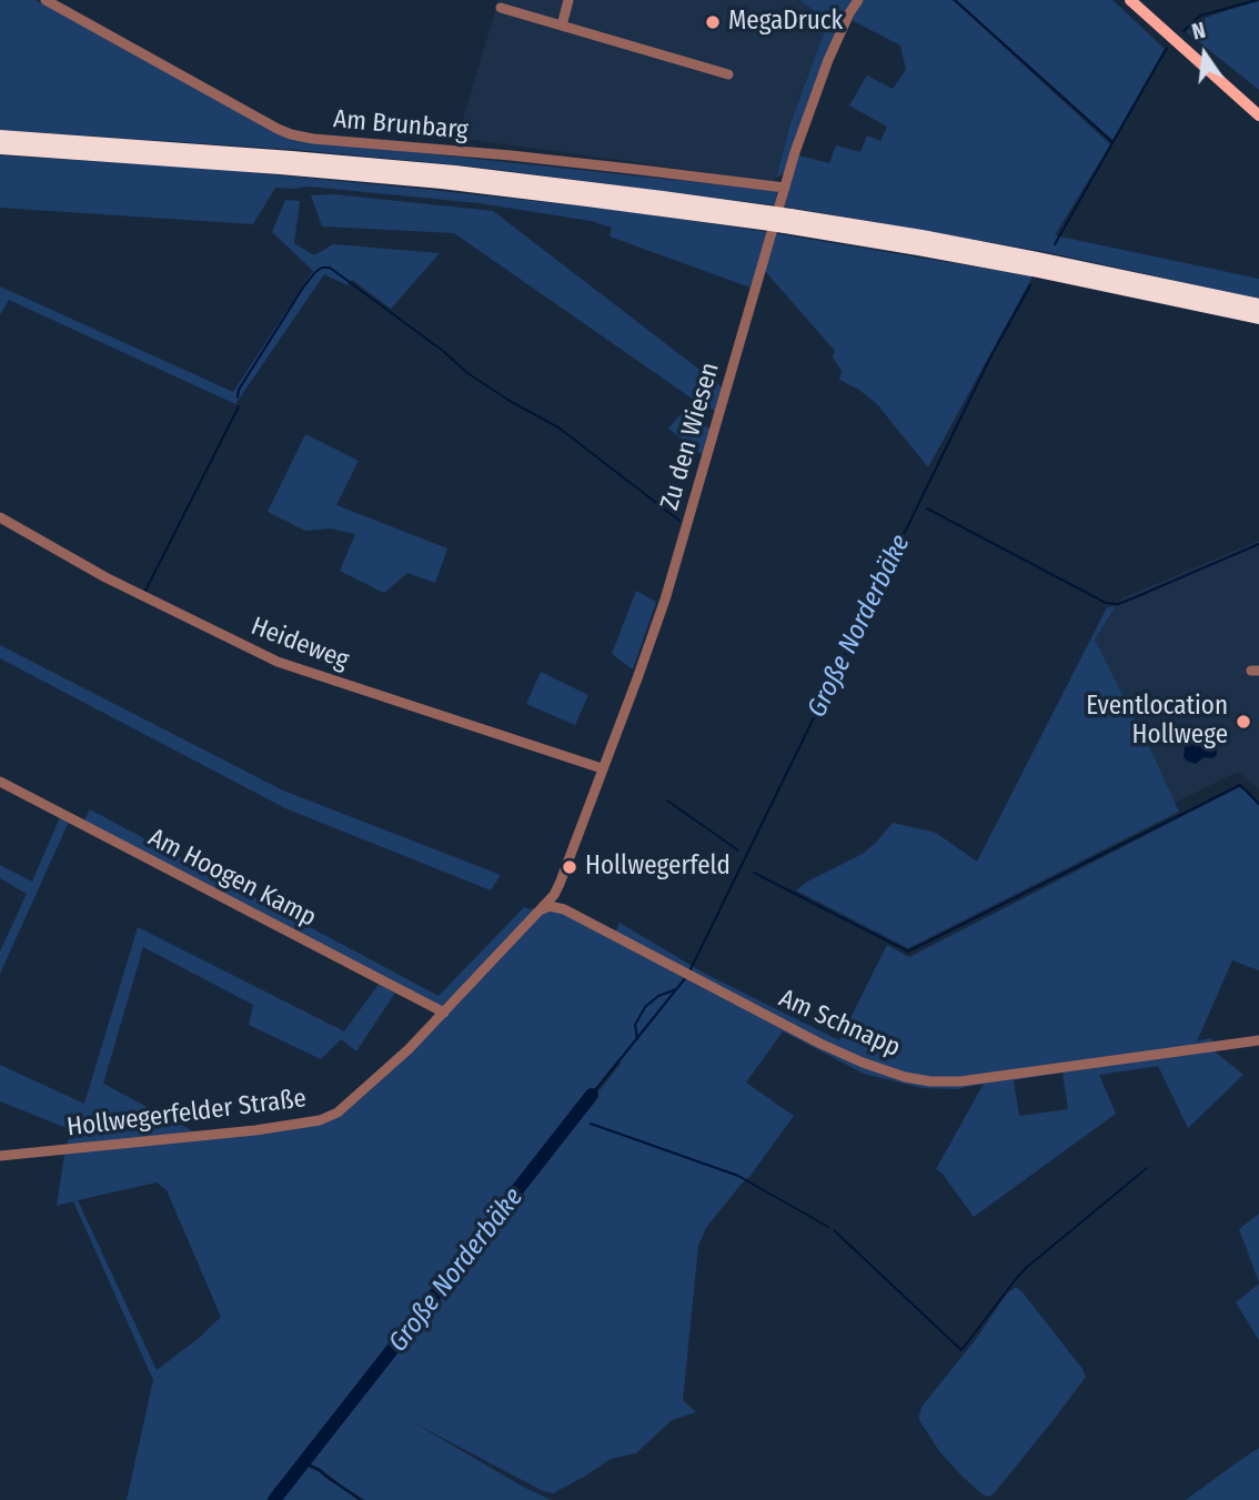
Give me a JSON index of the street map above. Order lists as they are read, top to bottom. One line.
{"streets":{"street":["Am Brunbarg","Zu den Wiesen","Heideweg","Am Hoogen Kamp","Am Schnapp","Hollwegerfelder Straße"]},"crossings":[["Am Brunbarg","Zu den Wiesen"],["Zu den Wiesen","Heideweg"],["Zu den Wiesen","Hollwegerfelder Straße"],["Am Hoogen Kamp","Hollwegerfelder Straße"],["Am Schnapp","Hollwegerfelder Straße"]],"water":["Große Norderbäke"],"places":["MegaDruck","Eventlocation Hollwege","Hollwegerfeld"],"north":"top"}
